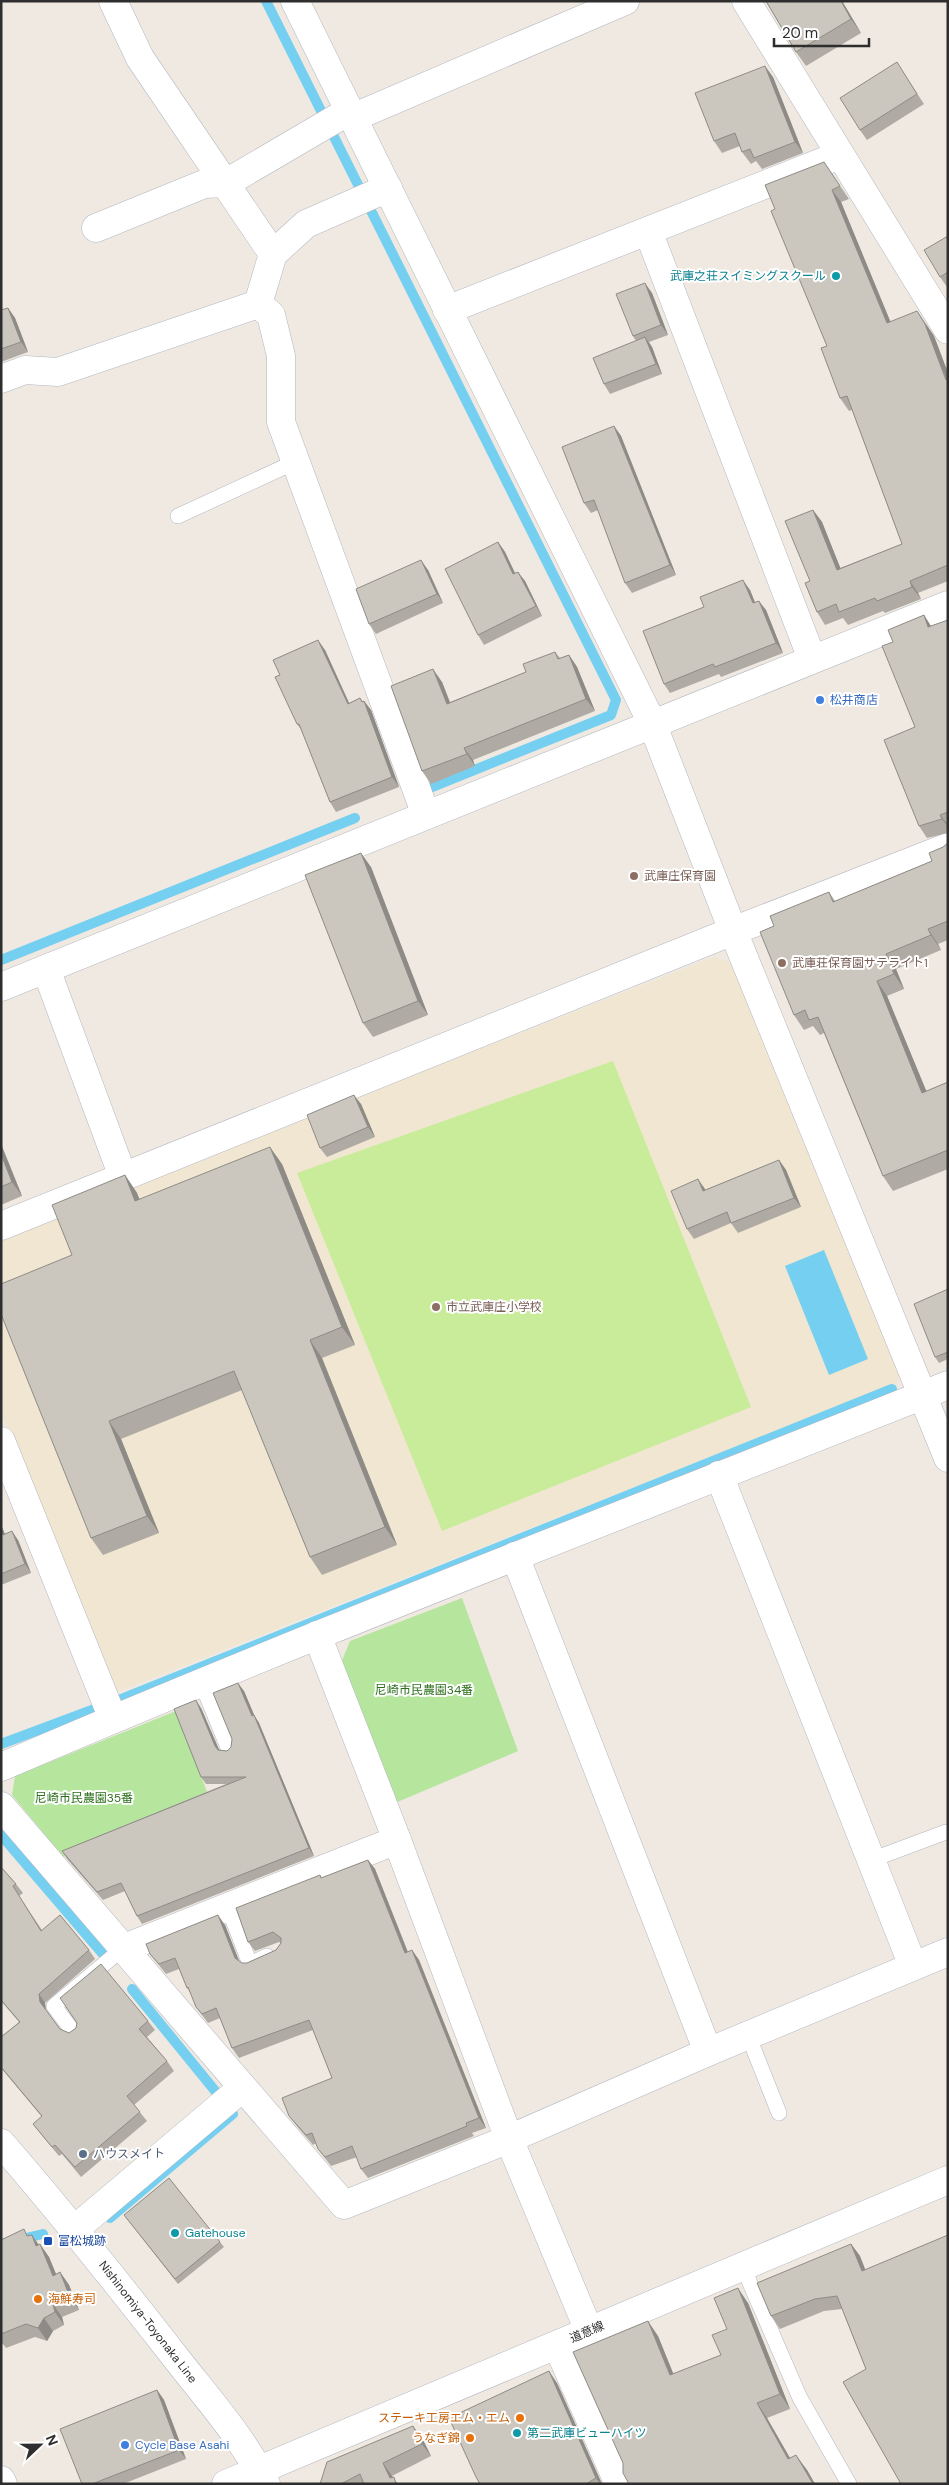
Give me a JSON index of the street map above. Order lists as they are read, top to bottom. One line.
{"streets":{"street":["Nishinomiya-Toyonaka Line","道意線"]},"crossings":[["Nishinomiya-Toyonaka Line","道意線"]],"parks":["尼崎市民農園34番","尼崎市民農園35番"],"places":{"other":["武庫之荘スイミングスクール","松井商店","武庫庄保育園","武庫荘保育園サテライト1","市立武庫庄小学校","ハウスメイト","Gatehouse","海鮮寿司","ステーキ工房エム・エム","第二武庫ビューハイツ","うなぎ錦","Cycle Base Asahi"],"transit":["富松城跡"]},"scale_bar":"20 m","north":"right"}
